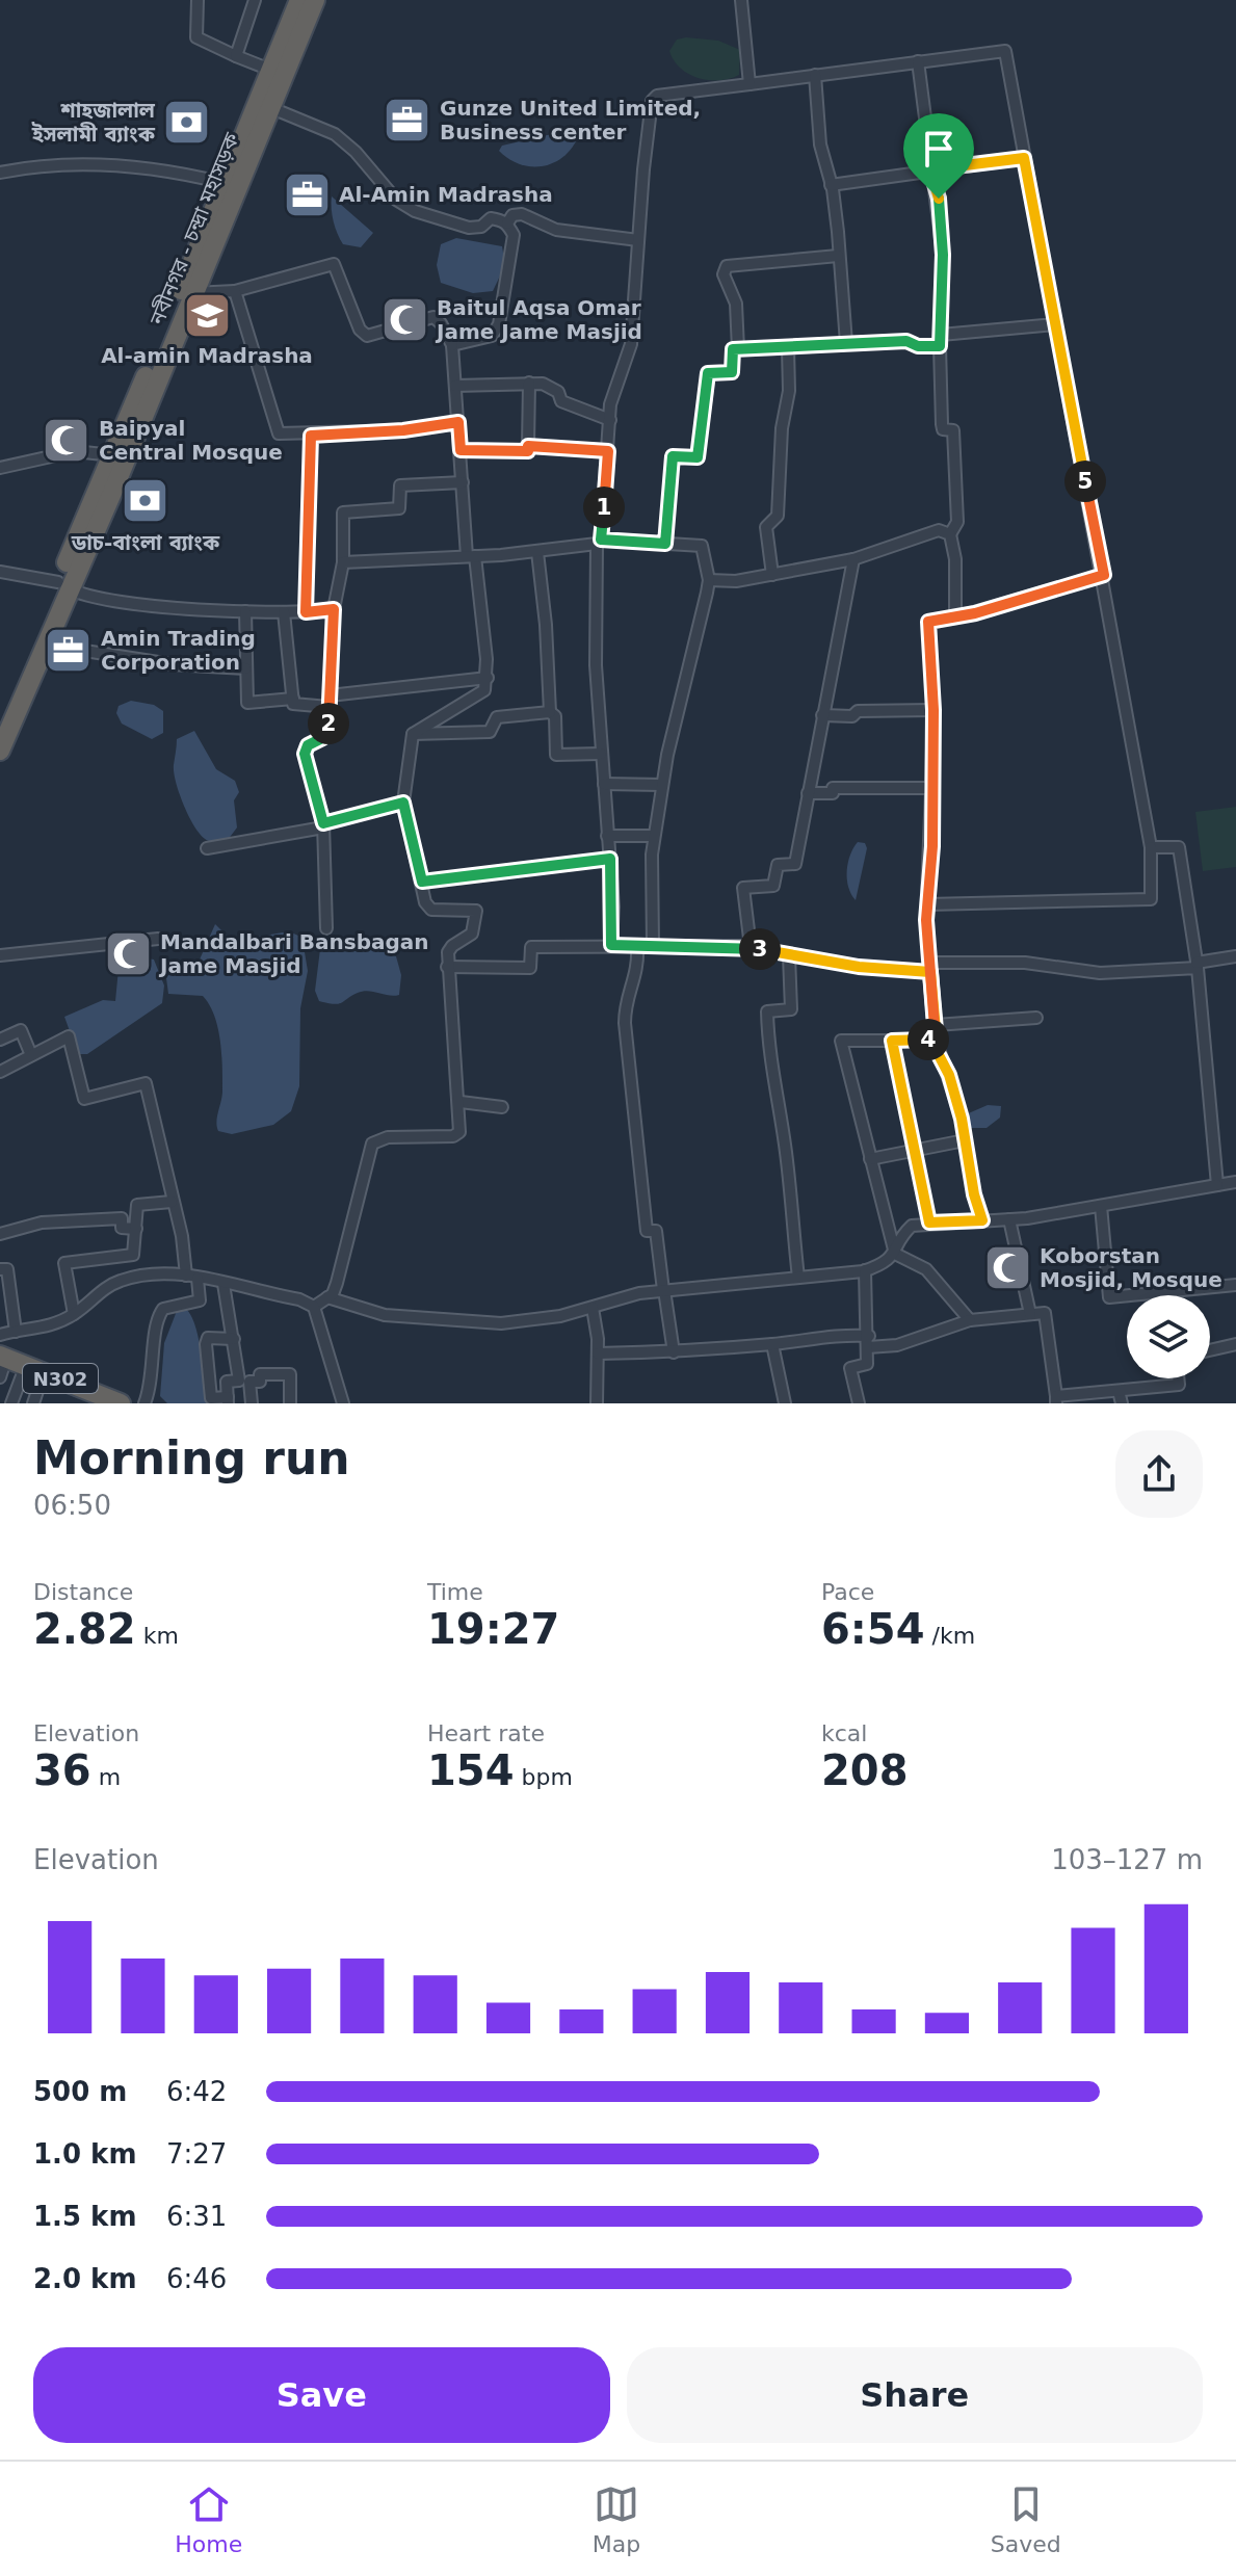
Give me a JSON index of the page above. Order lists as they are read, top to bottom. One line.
{"streets":{"highway":["নবীনগর - চন্দ্রা মহাসড়ক","N302"]},"places":{"office":["Gunze United Limited, Business center","Al-Amin Madrasha","Amin Trading Corporation"],"bank":["শাহজালাল ইসলামী ব্যাংক","ডাচ-বাংলা ব্যাংক"],"school or university":["Al-amin Madrasha"],"mosque":["Baitul Aqsa Omar Jame Jame Masjid","Baipyal Central Mosque","Mandalbari Bansbagan Jame Masjid","Koborstan Mosjid, Mosque"]},"page":{"pins":["5","1","2","3","4"],"heading":["Morning run","06:50"],"stats":[["Distance","2.82 km"],["Time","19:27"],["Pace","6:54 /km"],["Elevation","36 m"],["Heart rate","154 bpm"],["kcal","208"]],"chart":["Elevation","103–127 m"],"list":[{"name":"500 m","note":"6:42"},{"name":"1.0 km","note":"7:27"},{"name":"1.5 km","note":"6:31"},{"name":"2.0 km","note":"6:46"}],"buttons":["Save","Share"],"tabs":["Home","Map","Saved"]}}
